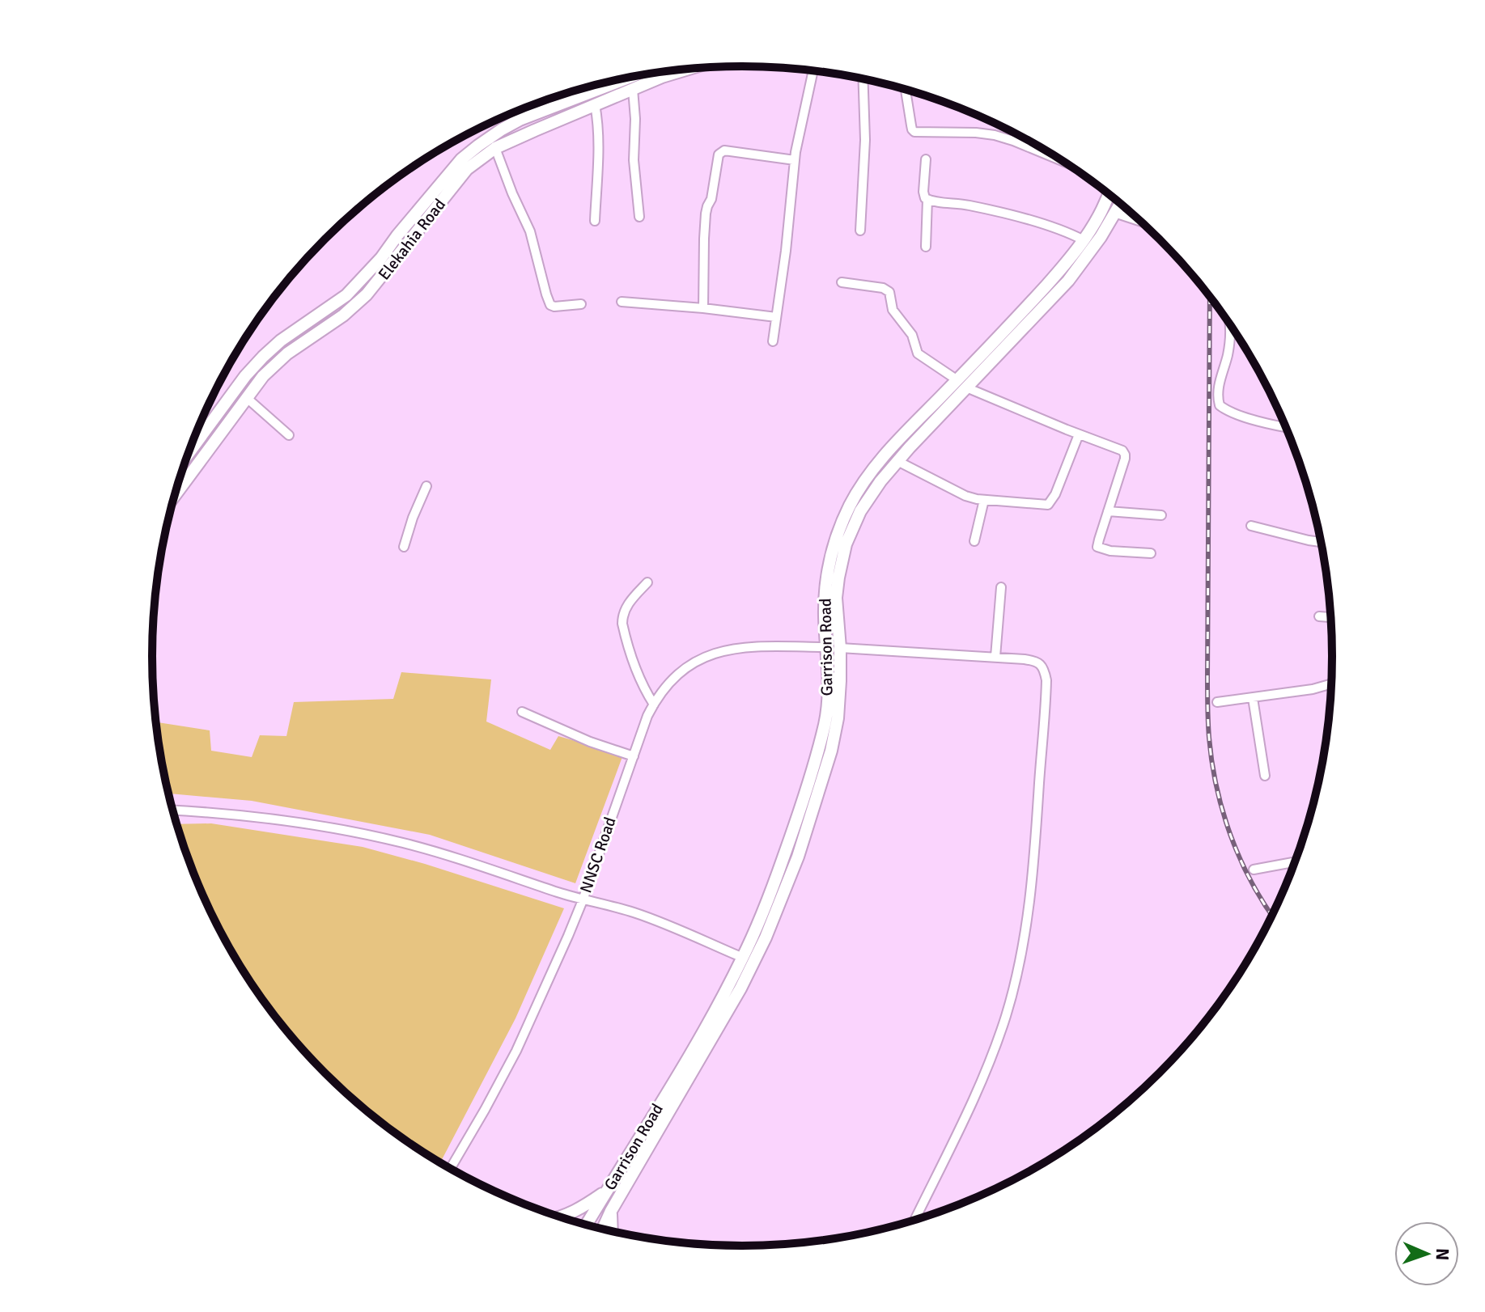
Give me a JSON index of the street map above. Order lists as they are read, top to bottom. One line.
{"streets":{"main road":["Elekahia Road","Garrison Road"],"street":["NNSC Road"]},"crossings":[["Garrison Road","NNSC Road"]],"north":"right"}
